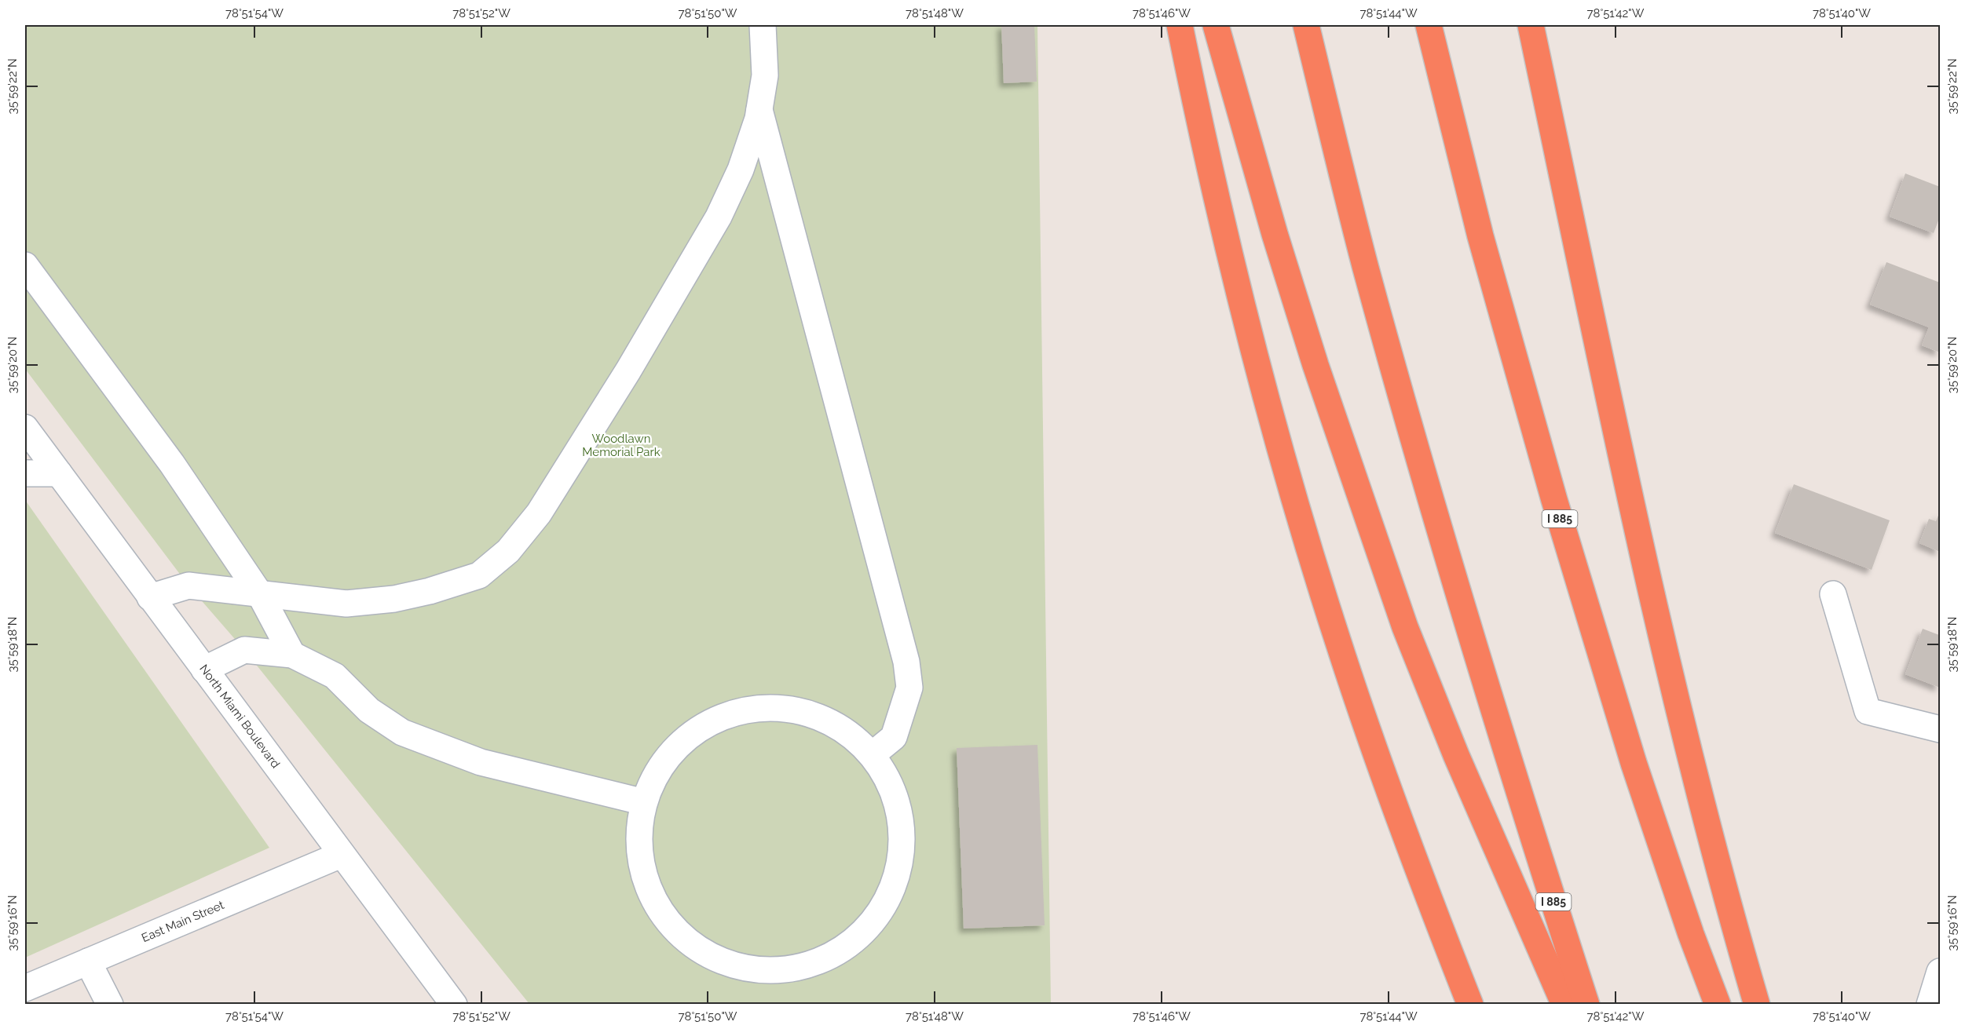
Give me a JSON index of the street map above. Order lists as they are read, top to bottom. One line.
{"streets":{"highway":["I 885"],"street":["North Miami Boulevard","East Main Street"]},"crossings":[["North Miami Boulevard","East Main Street"]],"parks":["Woodlawn Memorial Park"],"coordinates":["78°51'54\"W","78°51'52\"W","78°51'50\"W","78°51'48\"W","78°51'46\"W","78°51'44\"W","78°51'42\"W","78°51'40\"W","35°59'22\"N","35°59'20\"N","35°59'18\"N","35°59'16\"N"]}
